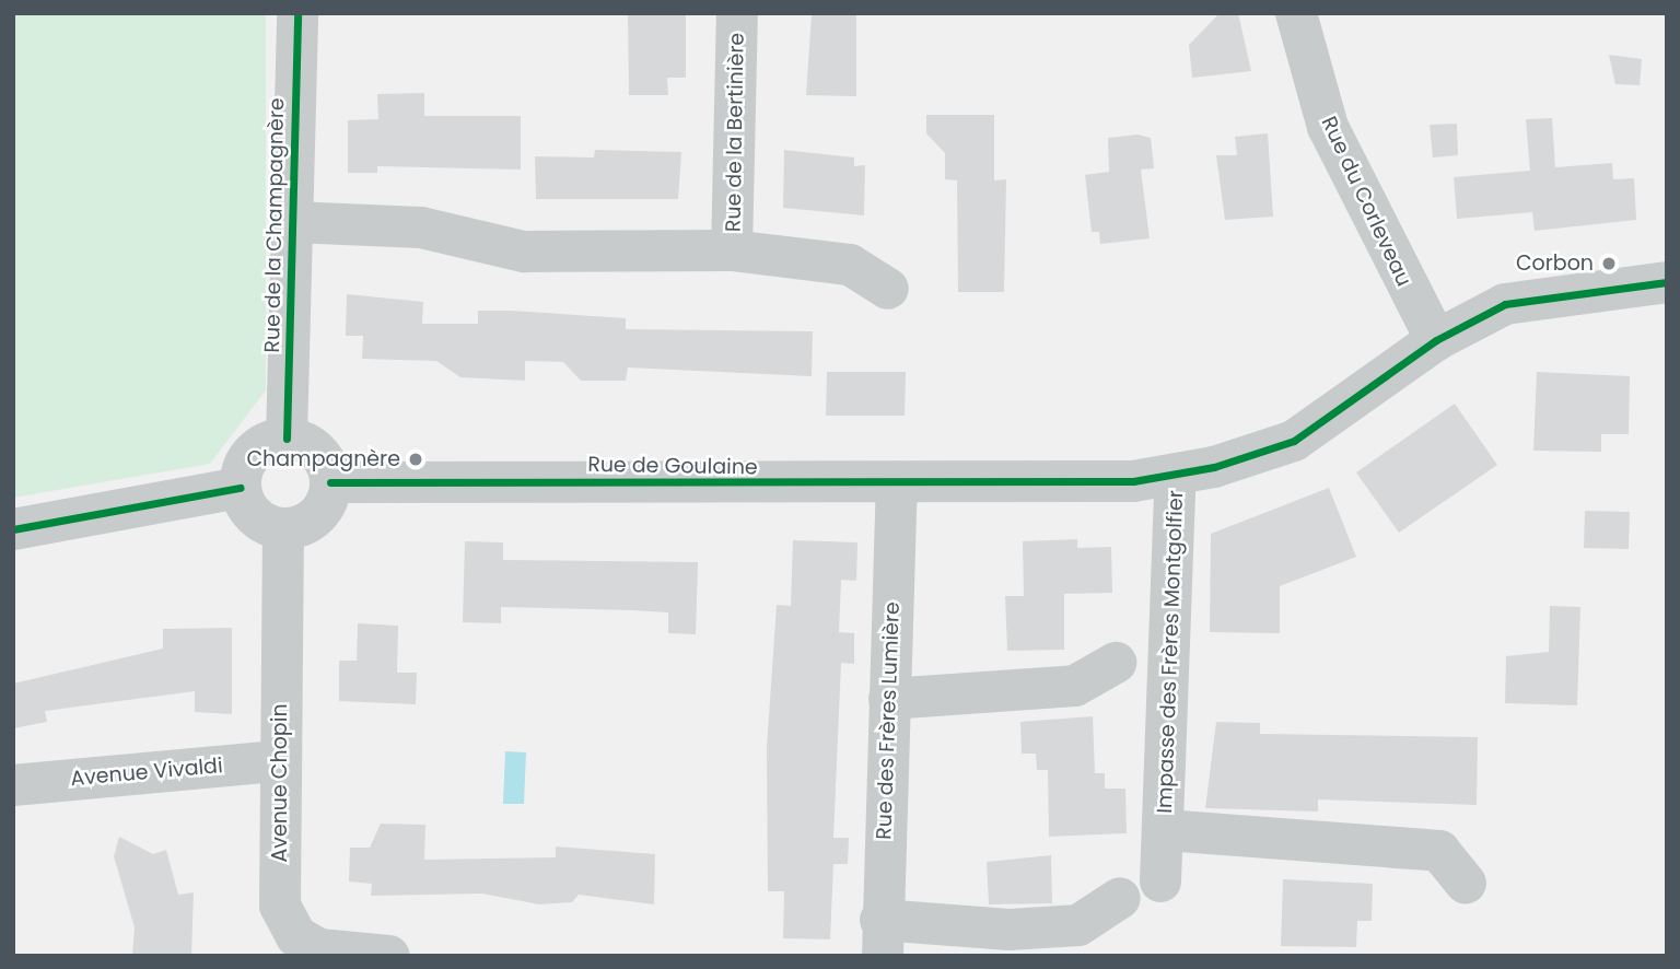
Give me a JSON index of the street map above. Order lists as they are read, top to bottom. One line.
{"streets":{"street":["Rue de la Bertinière","Rue du Corleveau","Rue de la Champagnère","Rue de Goulaine","Impasse des Frères Montgolfier","Rue des Frères Lumière","Avenue Vivaldi","Avenue Chopin"]},"crossings":[["Rue de la Bertinière","Rue de la Champagnère"],["Rue du Corleveau","Rue de Goulaine"],["Rue de la Champagnère","Rue de Goulaine"],["Rue de la Champagnère","Avenue Chopin"],["Rue de Goulaine","Impasse des Frères Montgolfier"],["Rue de Goulaine","Rue des Frères Lumière"],["Rue de Goulaine","Avenue Chopin"],["Avenue Vivaldi","Avenue Chopin"]],"places":["Corbon","Champagnère"]}
